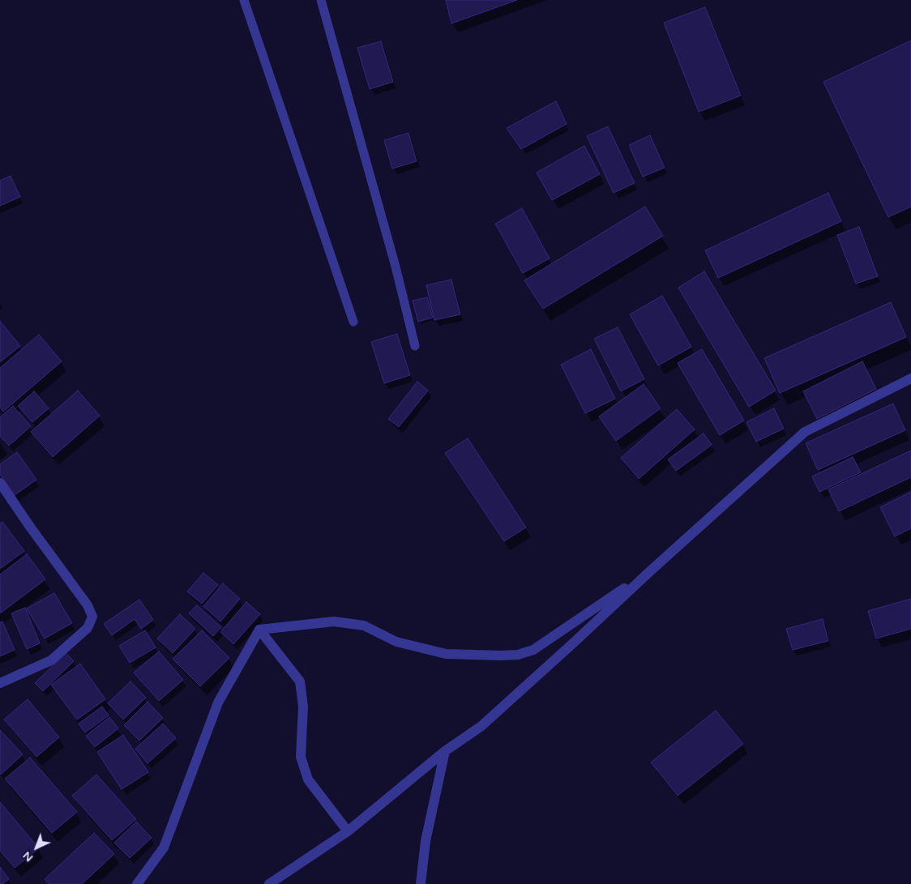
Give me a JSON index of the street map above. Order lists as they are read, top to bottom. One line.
{"north":"bottom left"}
